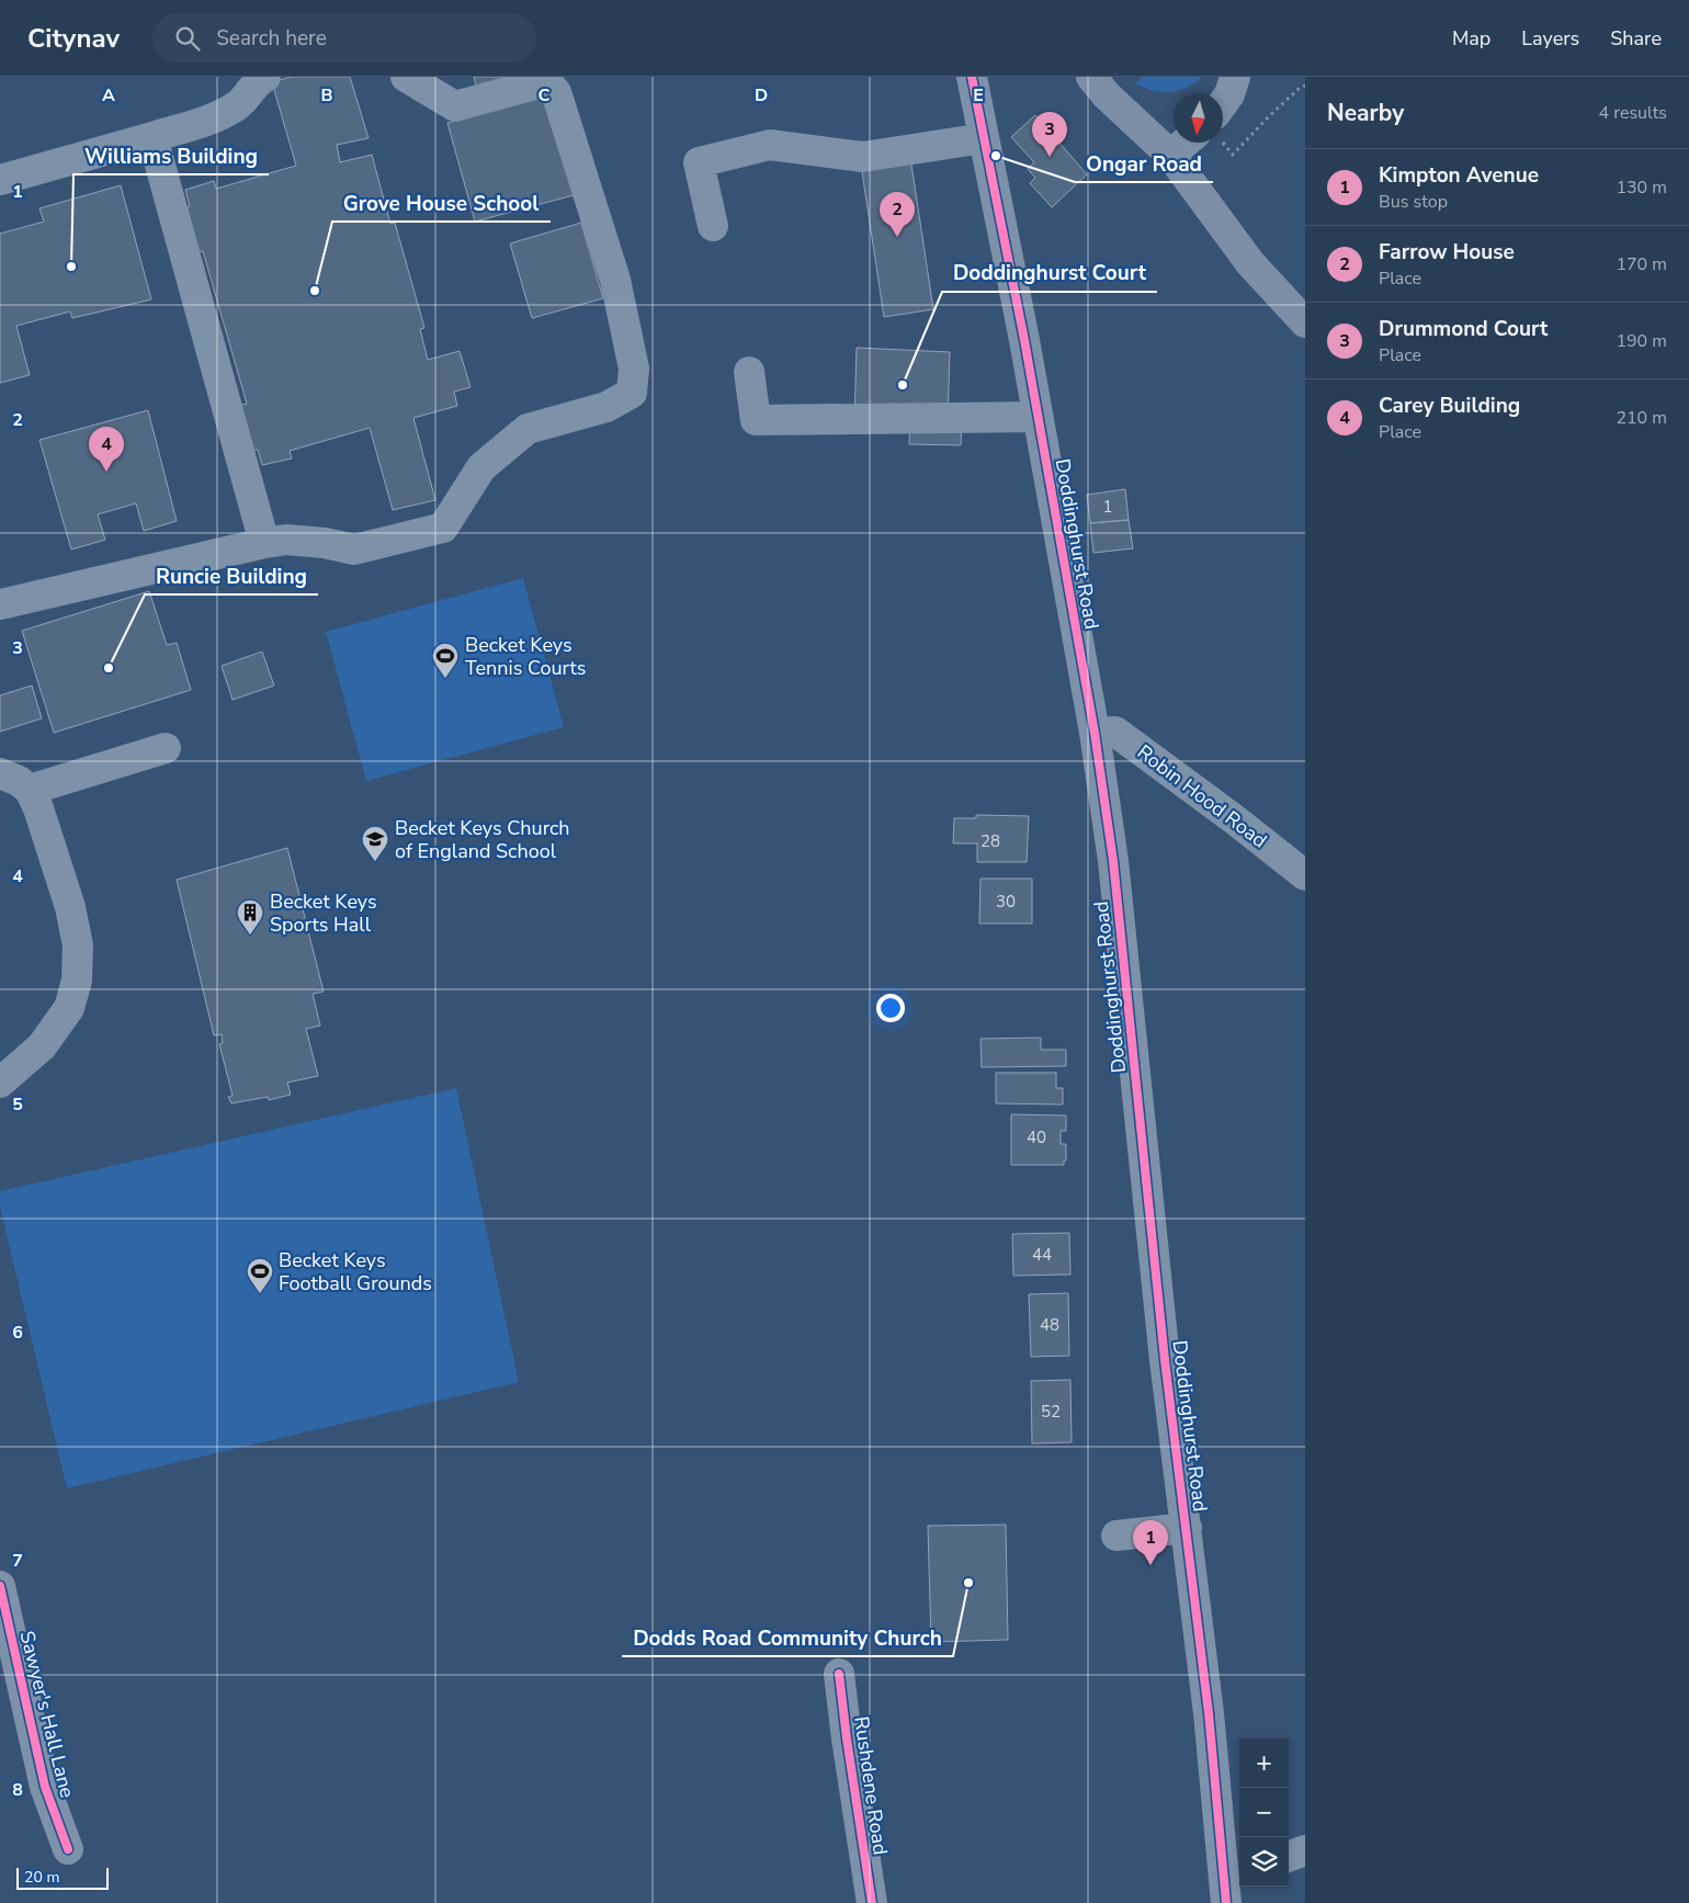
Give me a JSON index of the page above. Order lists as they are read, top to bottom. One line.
{"streets":{"street":["Doddinghurst Road","Robin Hood Road","Sawyer's Hall Lane","Rushdene Road"]},"crossings":[["Doddinghurst Road","Robin Hood Road"]],"places":{"other":["Ongar Road","Williams Building","Grove House School","Doddinghurst Court","Runcie Building","Dodds Road Community Church"],"sports":["Becket Keys Tennis Courts","Becket Keys Football Grounds"],"school or university":["Becket Keys Church of England School"],"building":["Becket Keys Sports Hall"]},"house_numbers":["1","28","30","40","44","48","52"],"scale_bar":"20 m","north":"bottom","page":{"header":"Citynav","search":"Search here","nav":["Map","Layers","Share"],"heading":["Nearby","4 results"],"pins":["3","2","4","1"],"list":[{"mark":"1","name":"Kimpton Avenue","note":"Bus stop","value":"130 m"},{"mark":"2","name":"Farrow House","note":"Place","value":"170 m"},{"mark":"3","name":"Drummond Court","note":"Place","value":"190 m"},{"mark":"4","name":"Carey Building","note":"Place","value":"210 m"}],"map_buttons":["+","−"],"scale":"20 m"},"grid":{"columns":["A","B","C","D","E"],"rows":["1","2","3","4","5","6","7","8"]}}
